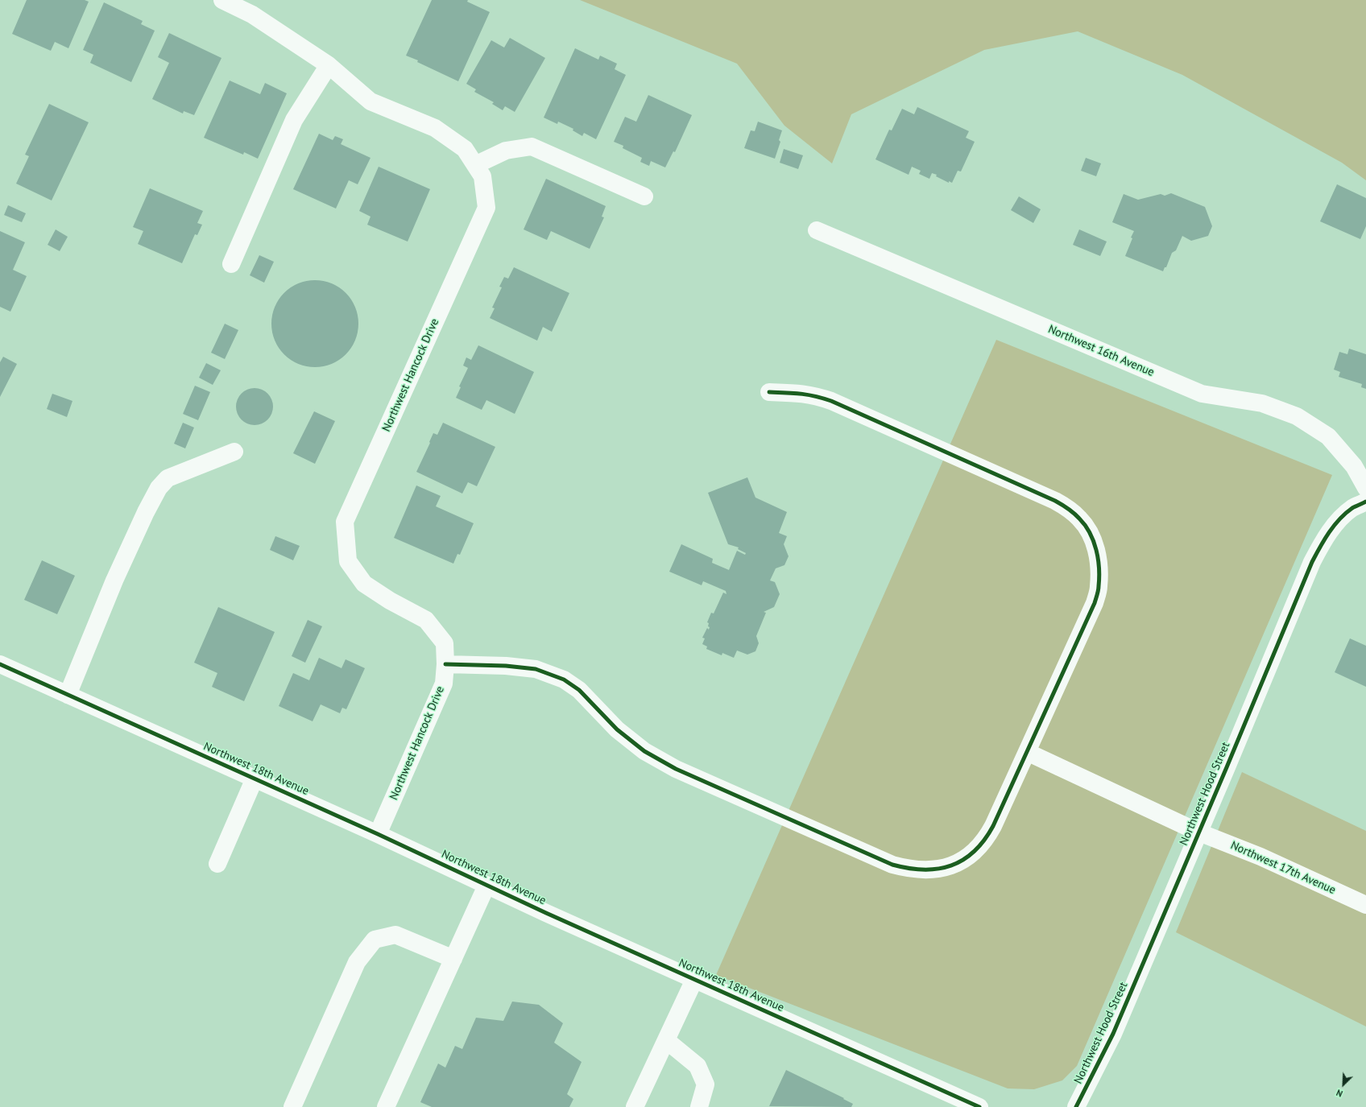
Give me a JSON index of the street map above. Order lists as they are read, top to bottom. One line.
{"streets":{"street":["Northwest 16th Avenue","Northwest Hancock Drive","Northwest 18th Avenue","Northwest Hood Street","Northwest 17th Avenue"]},"crossings":[["Northwest Hancock Drive","Northwest 18th Avenue"],["Northwest Hood Street","Northwest 17th Avenue"]],"north":"bottom left"}
